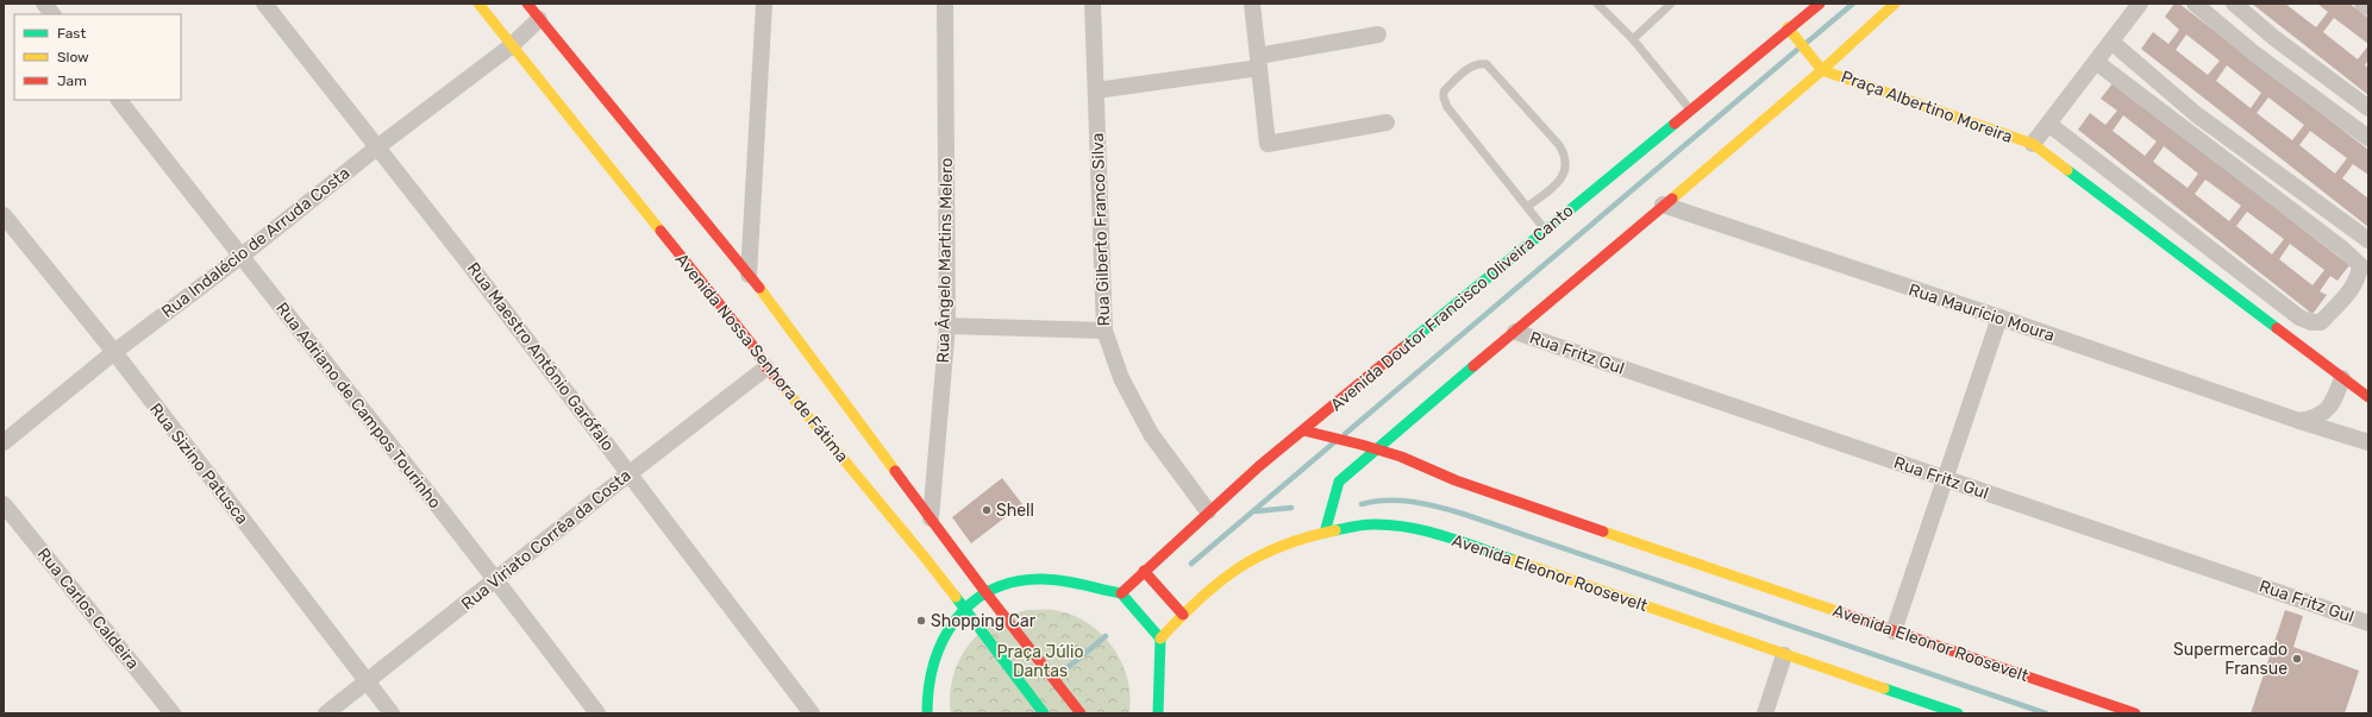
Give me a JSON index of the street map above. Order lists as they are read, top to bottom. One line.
{"streets":{"street":["Praça Albertino Moreira","Rua Gilberto Franco Silva","Rua Indalécio de Arruda Costa","Rua Ângelo Martins Melero","Avenida Doutor Francisco Oliveira Canto","Rua Maurício Moura","Rua Fritz Gul","Rua Maestro Antônio Garófalo","Avenida Nossa Senhora de Fátima","Rua Adriano de Campos Tourinho","Rua Sizino Patusca","Rua Viriato Corrêa da Costa","Avenida Eleonor Roosevelt","Rua Carlos Caldeira"]},"crossings":[["Rua Gilberto Franco Silva","Avenida Doutor Francisco Oliveira Canto"],["Rua Indalécio de Arruda Costa","Rua Maestro Antônio Garófalo"],["Rua Indalécio de Arruda Costa","Avenida Nossa Senhora de Fátima"],["Rua Indalécio de Arruda Costa","Rua Adriano de Campos Tourinho"],["Rua Indalécio de Arruda Costa","Rua Sizino Patusca"],["Rua Ângelo Martins Melero","Avenida Nossa Senhora de Fátima"],["Avenida Doutor Francisco Oliveira Canto","Avenida Eleonor Roosevelt"],["Rua Maestro Antônio Garófalo","Rua Viriato Corrêa da Costa"],["Avenida Nossa Senhora de Fátima","Rua Viriato Corrêa da Costa"],["Rua Adriano de Campos Tourinho","Rua Viriato Corrêa da Costa"],["Rua Sizino Patusca","Rua Viriato Corrêa da Costa"]],"parks":["Praça Júlio Dantas"],"places":["Shell","Shopping Car","Supermercado Fransue"],"legend":["Fast","Slow","Jam"]}
